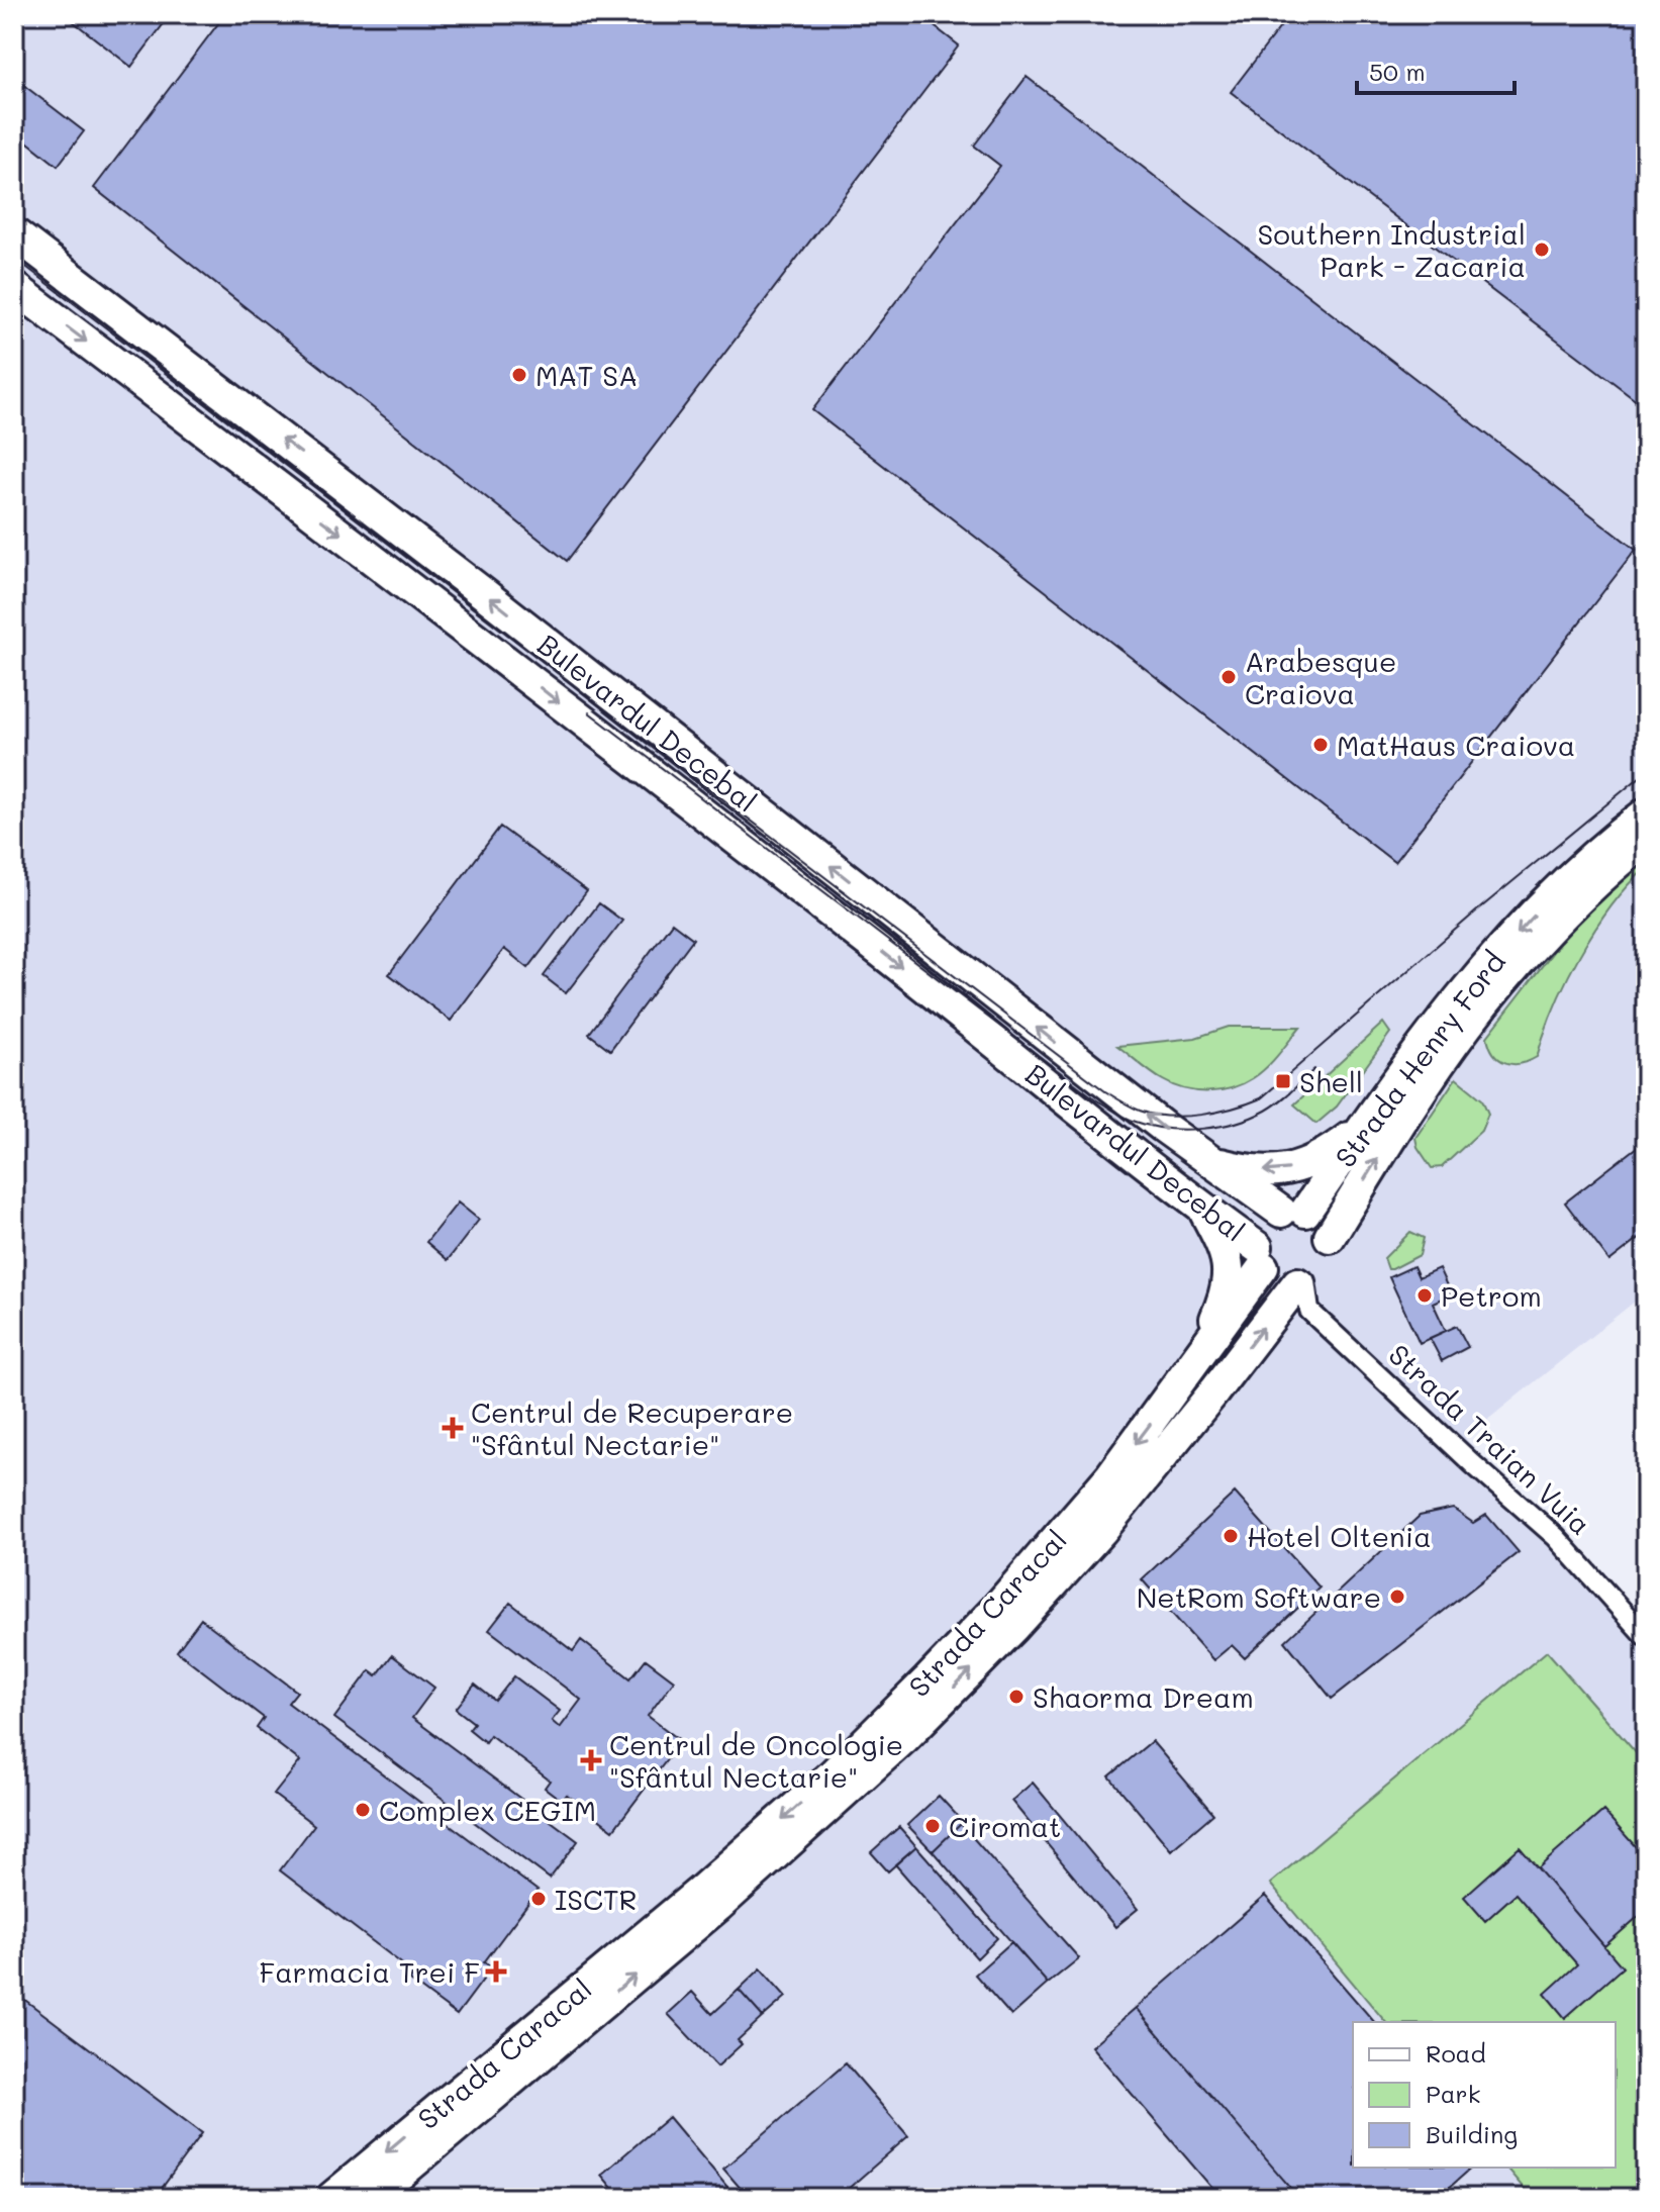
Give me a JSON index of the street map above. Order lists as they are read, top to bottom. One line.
{"streets":{"main road":["Bulevardul Decebal","Strada Henry Ford","Strada Caracal"],"street":["Strada Traian Vuia"]},"crossings":[["Bulevardul Decebal","Strada Henry Ford"],["Bulevardul Decebal","Strada Traian Vuia"],["Bulevardul Decebal","Strada Caracal"],["Strada Henry Ford","Strada Traian Vuia"],["Strada Henry Ford","Strada Caracal"],["Strada Traian Vuia","Strada Caracal"]],"places":{"other":["Southern Industrial Park - Zacaria","MAT SA","Arabesque Craiova","MatHaus Craiova","Petrom","Hotel Oltenia","NetRom Software","Shaorma Dream","Complex CEGIM","Ciromat","ISCTR"],"transit":["Shell"],"health":["Centrul de Recuperare \"Sfântul Nectarie\"","Centrul de Oncologie \"Sfântul Nectarie\"","Farmacia Trei F"]},"legend":["Road","Park","Building"],"scale_bar":"50 m"}
